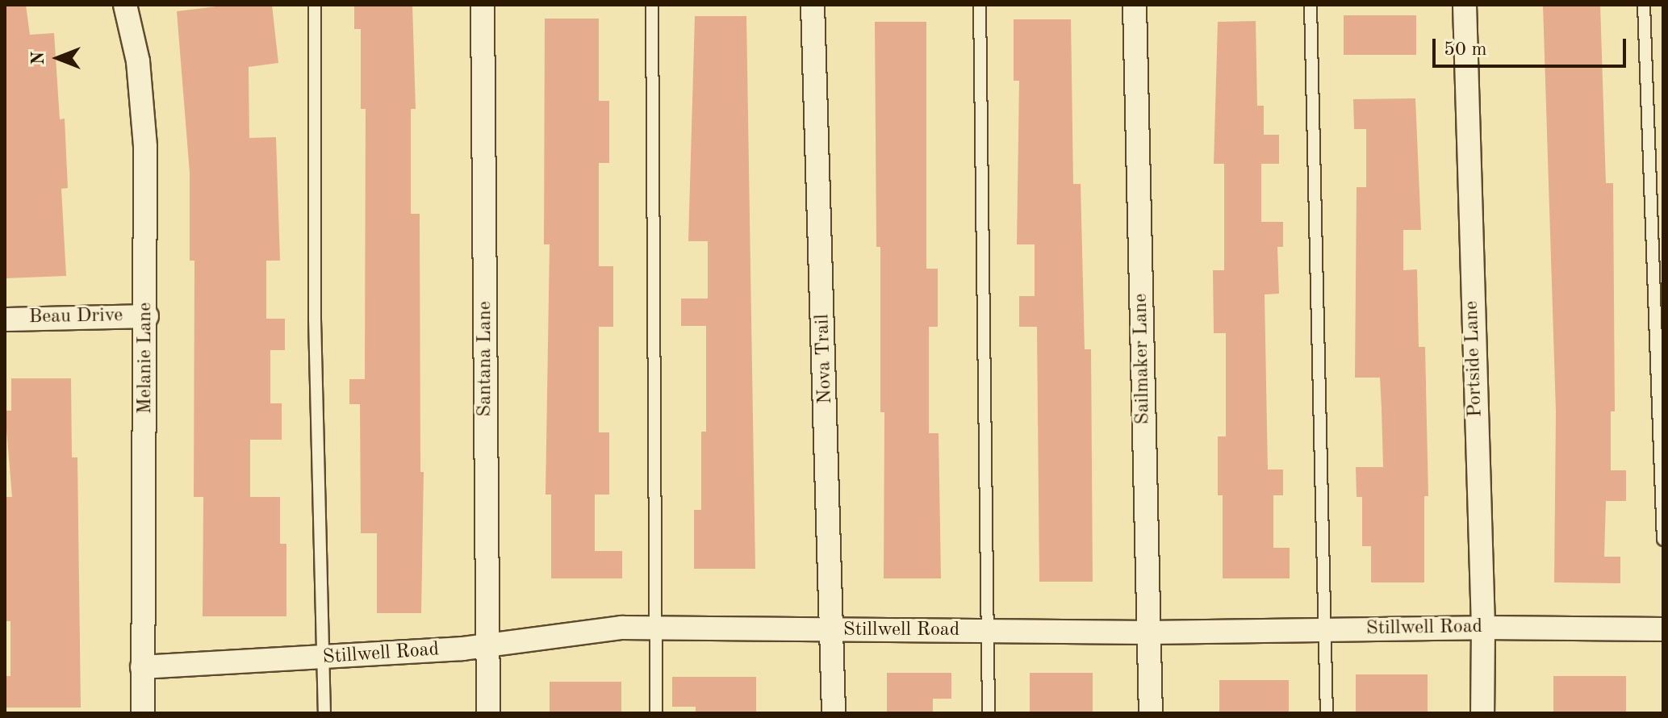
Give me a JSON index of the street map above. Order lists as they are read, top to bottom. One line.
{"streets":{"street":["Beau Drive","Melanie Lane","Santana Lane","Nova Trail","Sailmaker Lane","Portside Lane","Stillwell Road"]},"crossings":[["Beau Drive","Melanie Lane"],["Melanie Lane","Stillwell Road"],["Santana Lane","Stillwell Road"],["Nova Trail","Stillwell Road"],["Sailmaker Lane","Stillwell Road"],["Portside Lane","Stillwell Road"]],"scale_bar":"50 m","north":"left"}
